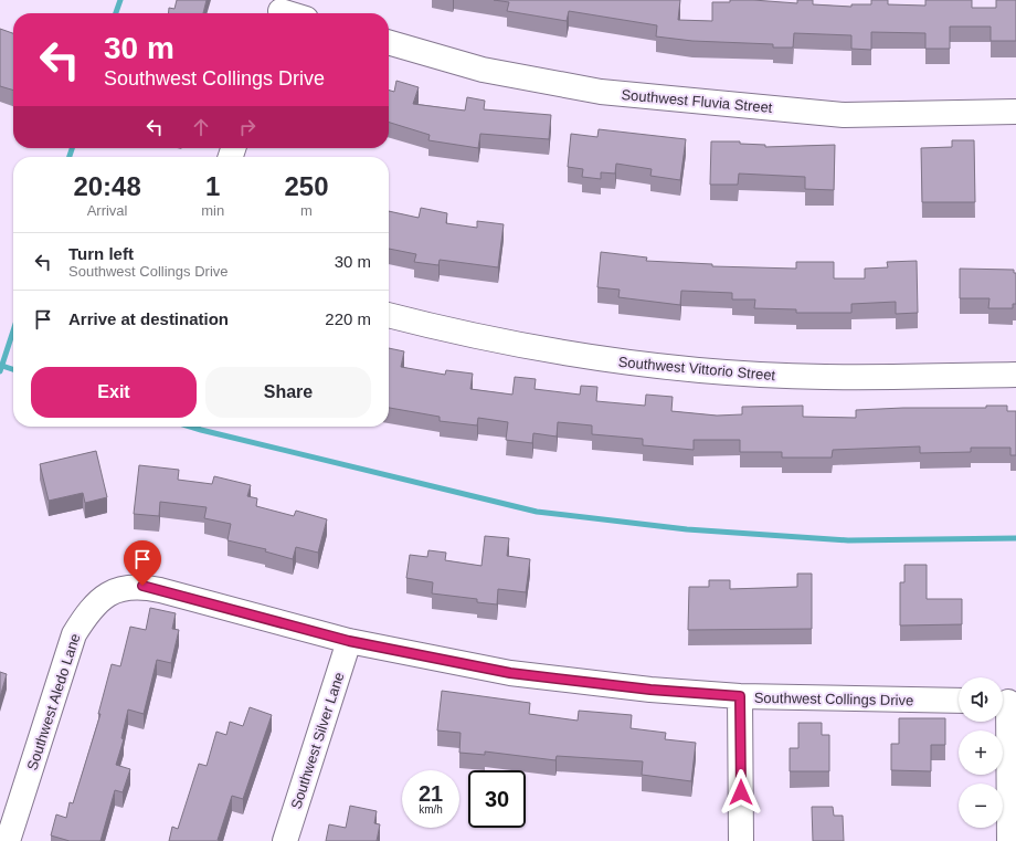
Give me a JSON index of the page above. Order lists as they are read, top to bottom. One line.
{"streets":{"street":["Southwest Fluvia Street","Southwest Vittorio Street","Southwest Collings Drive","Southwest Aledo Lane","Southwest Silver Lane"]},"crossings":[["Southwest Collings Drive","Southwest Aledo Lane"],["Southwest Collings Drive","Southwest Silver Lane"]],"page":{"turn":["30 m","Southwest Collings Drive"],"eta":["20:48","Arrival","1","min","250","m"],"list":[{"name":"Turn left","note":"Southwest Collings Drive","value":"30 m"},{"name":"Arrive at destination","value":"220 m"}],"buttons":["Exit","Share"],"map_buttons":["+","−"],"speed":"21 km/h","limit":"30"}}
